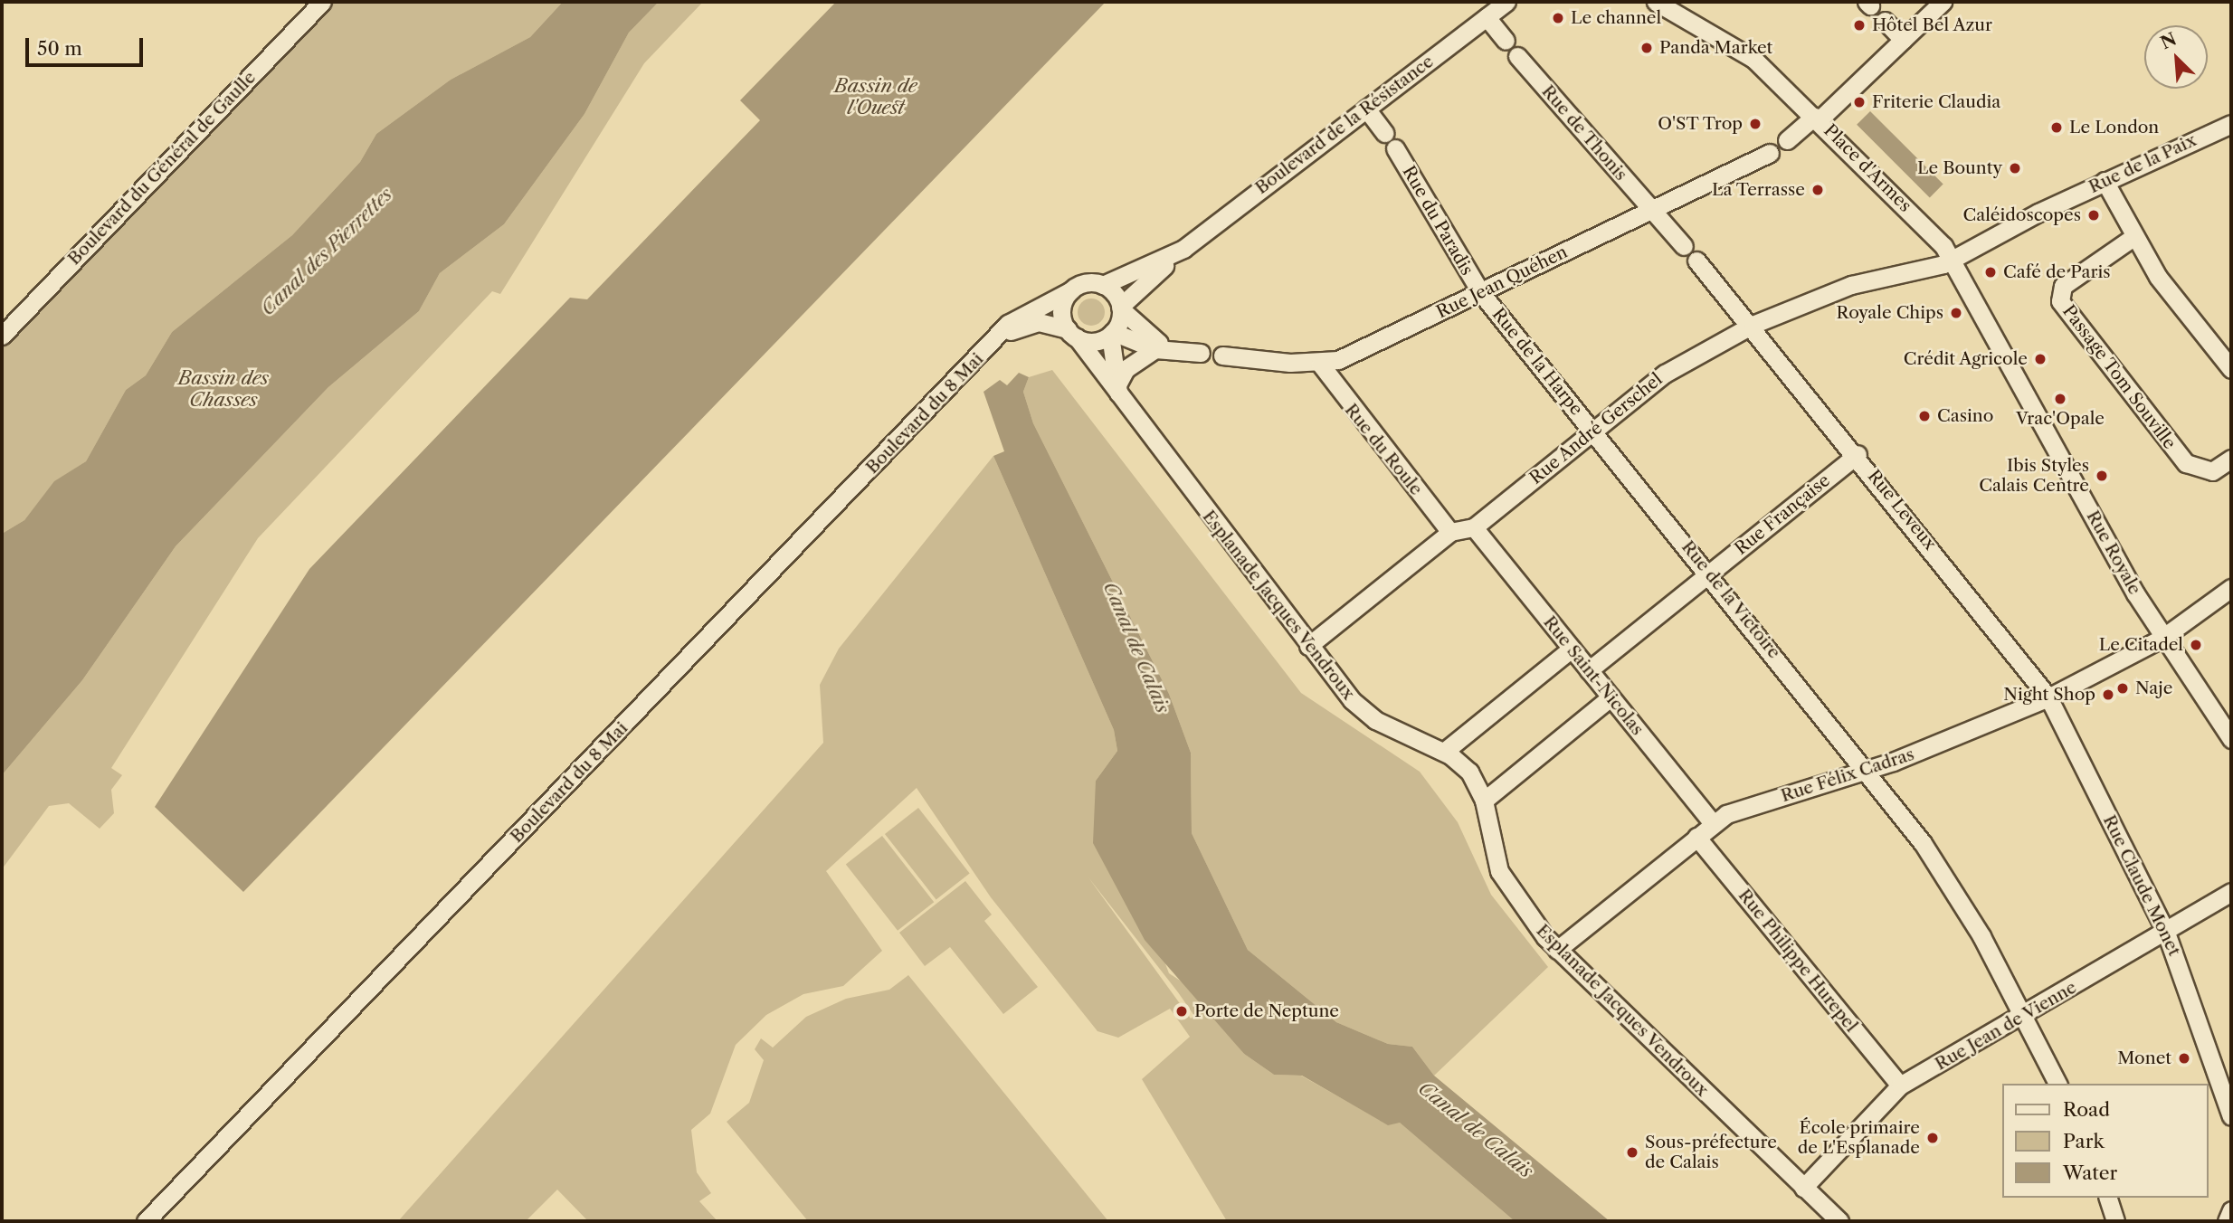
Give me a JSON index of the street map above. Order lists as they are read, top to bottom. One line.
{"streets":{"street":["Boulevard de la Résistance","Rue de Thonis","Rue de la Paix","Boulevard du Général de Gaulle","Place d'Armes","Rue du Paradis","Rue Jean Quéhen","Rue de la Harpe","Passage Tom Souville","Boulevard du 8 Mai","Rue André Gerschel","Rue du Roule","Rue Leveux","Rue Française","Rue Royale","Rue de la Victoire","Esplanade Jacques Vendroux","Rue Saint-Nicolas","Rue Félix Cadras","Rue Claude Monet","Rue Philippe Hurepel","Rue Jean de Vienne"]},"crossings":[["Boulevard de la Résistance","Boulevard du 8 Mai"],["Boulevard de la Résistance","Esplanade Jacques Vendroux"],["Rue de Thonis","Rue Jean Quéhen"],["Rue de la Paix","Place d'Armes"],["Rue de la Paix","Rue André Gerschel"],["Rue de la Paix","Rue Royale"],["Place d'Armes","Rue André Gerschel"],["Place d'Armes","Rue Royale"],["Rue du Paradis","Rue Jean Quéhen"],["Rue du Paradis","Rue de la Harpe"],["Rue Jean Quéhen","Rue de la Harpe"],["Rue Jean Quéhen","Rue du Roule"],["Rue de la Harpe","Rue André Gerschel"],["Rue de la Harpe","Rue de la Victoire"],["Boulevard du 8 Mai","Esplanade Jacques Vendroux"],["Rue André Gerschel","Rue du Roule"],["Rue André Gerschel","Rue Leveux"],["Rue André Gerschel","Rue Royale"],["Rue André Gerschel","Rue de la Victoire"],["Rue André Gerschel","Esplanade Jacques Vendroux"],["Rue André Gerschel","Rue Saint-Nicolas"],["Rue Leveux","Rue Française"],["Rue Leveux","Rue Félix Cadras"],["Rue Leveux","Rue Claude Monet"],["Rue Française","Rue de la Victoire"],["Rue Française","Rue Saint-Nicolas"],["Rue Royale","Rue Félix Cadras"],["Rue de la Victoire","Rue Félix Cadras"],["Rue de la Victoire","Rue Jean de Vienne"],["Esplanade Jacques Vendroux","Rue Félix Cadras"],["Esplanade Jacques Vendroux","Rue Jean de Vienne"],["Rue Saint-Nicolas","Rue Félix Cadras"],["Rue Félix Cadras","Rue Claude Monet"],["Rue Félix Cadras","Rue Philippe Hurepel"],["Rue Claude Monet","Rue Jean de Vienne"],["Rue Philippe Hurepel","Rue Jean de Vienne"]],"water":["Bassin de l'Ouest","Canal des Pierrettes","Bassin des Chasses","Canal de Calais"],"places":["Le channel","Hôtel Bel Azur","Panda Market","Friterie Claudia","O'ST Trop","Le London","Le Bounty","La Terrasse","Caléidoscopes","Café de Paris","Royale Chips","Crédit Agricole","Vrac'Opale","Casino","Ibis Styles Calais Centre","Le Citadel","Naje","Night Shop","Porte de Neptune","Monet","École primaire de L'Esplanade","Sous-préfecture de Calais"],"legend":["Road","Park","Water"],"scale_bar":"50 m","north":"top left"}
